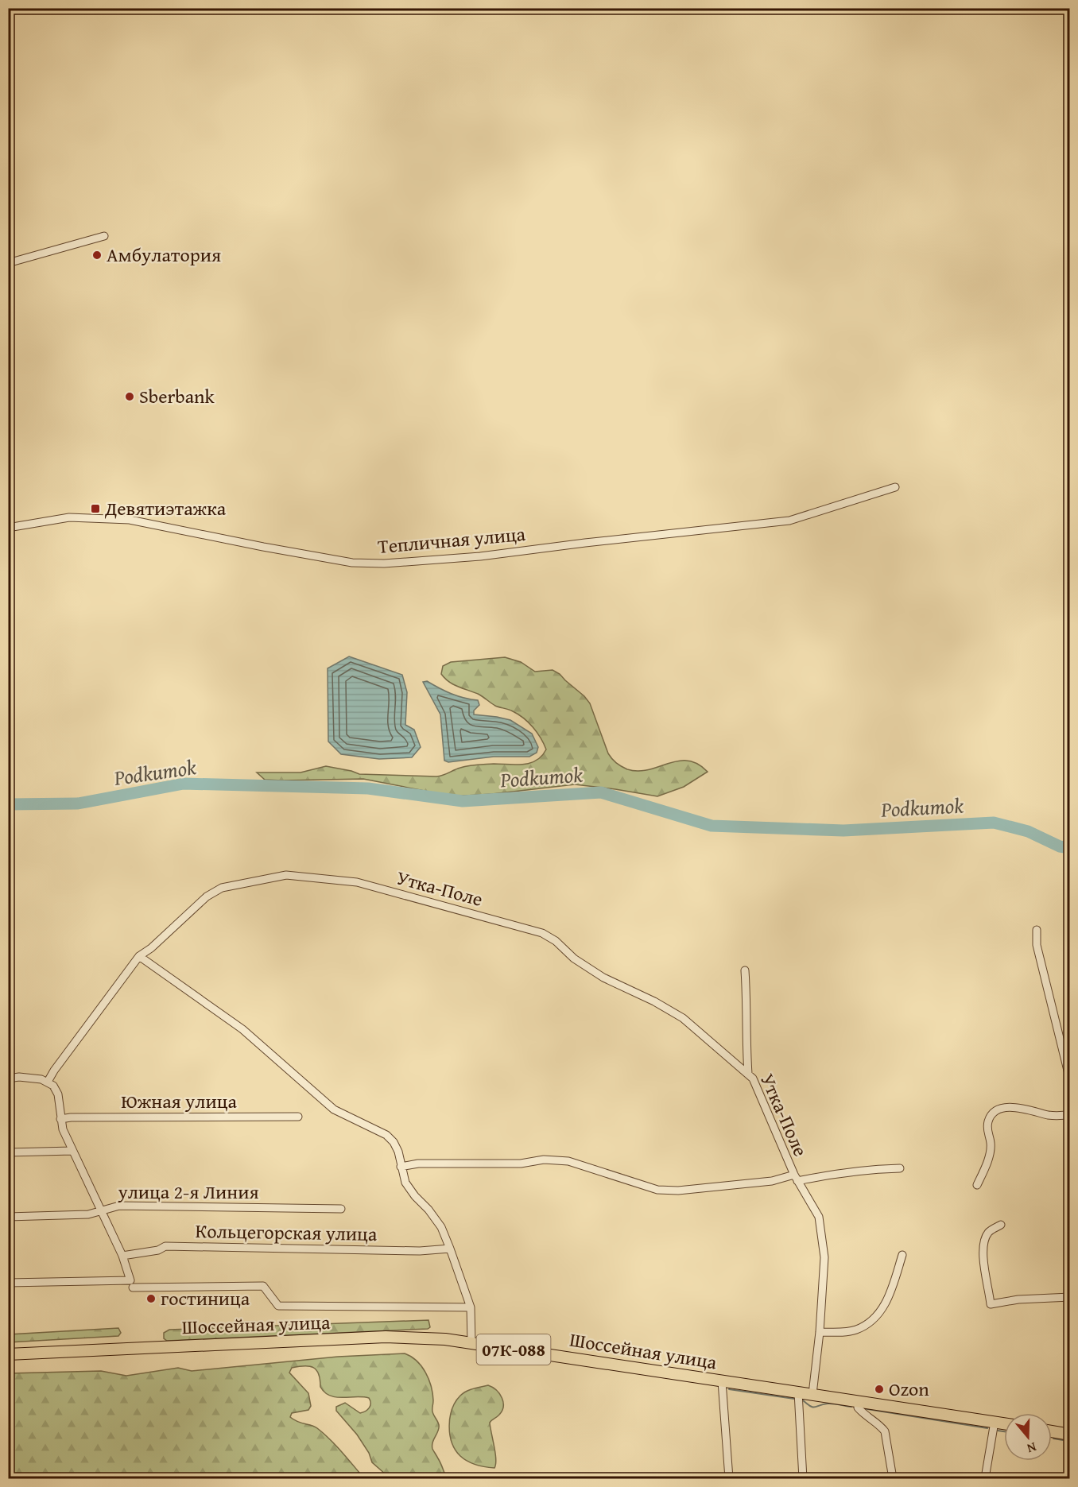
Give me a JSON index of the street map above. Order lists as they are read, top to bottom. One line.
{"streets":{"main road":["Шоссейная улица","07К-088"],"street":["Тепличная улица","Утка-Поле","Южная улица","улица 2-я Линия","Кольцегорская улица"]},"crossings":[["Утка-Поле","Шоссейная улица"]],"water":["Podkumok"],"places":{"other":["Амбулатория","Sberbank","гостиница","Ozon"],"transit":["Девятиэтажка"]},"north":"bottom"}
